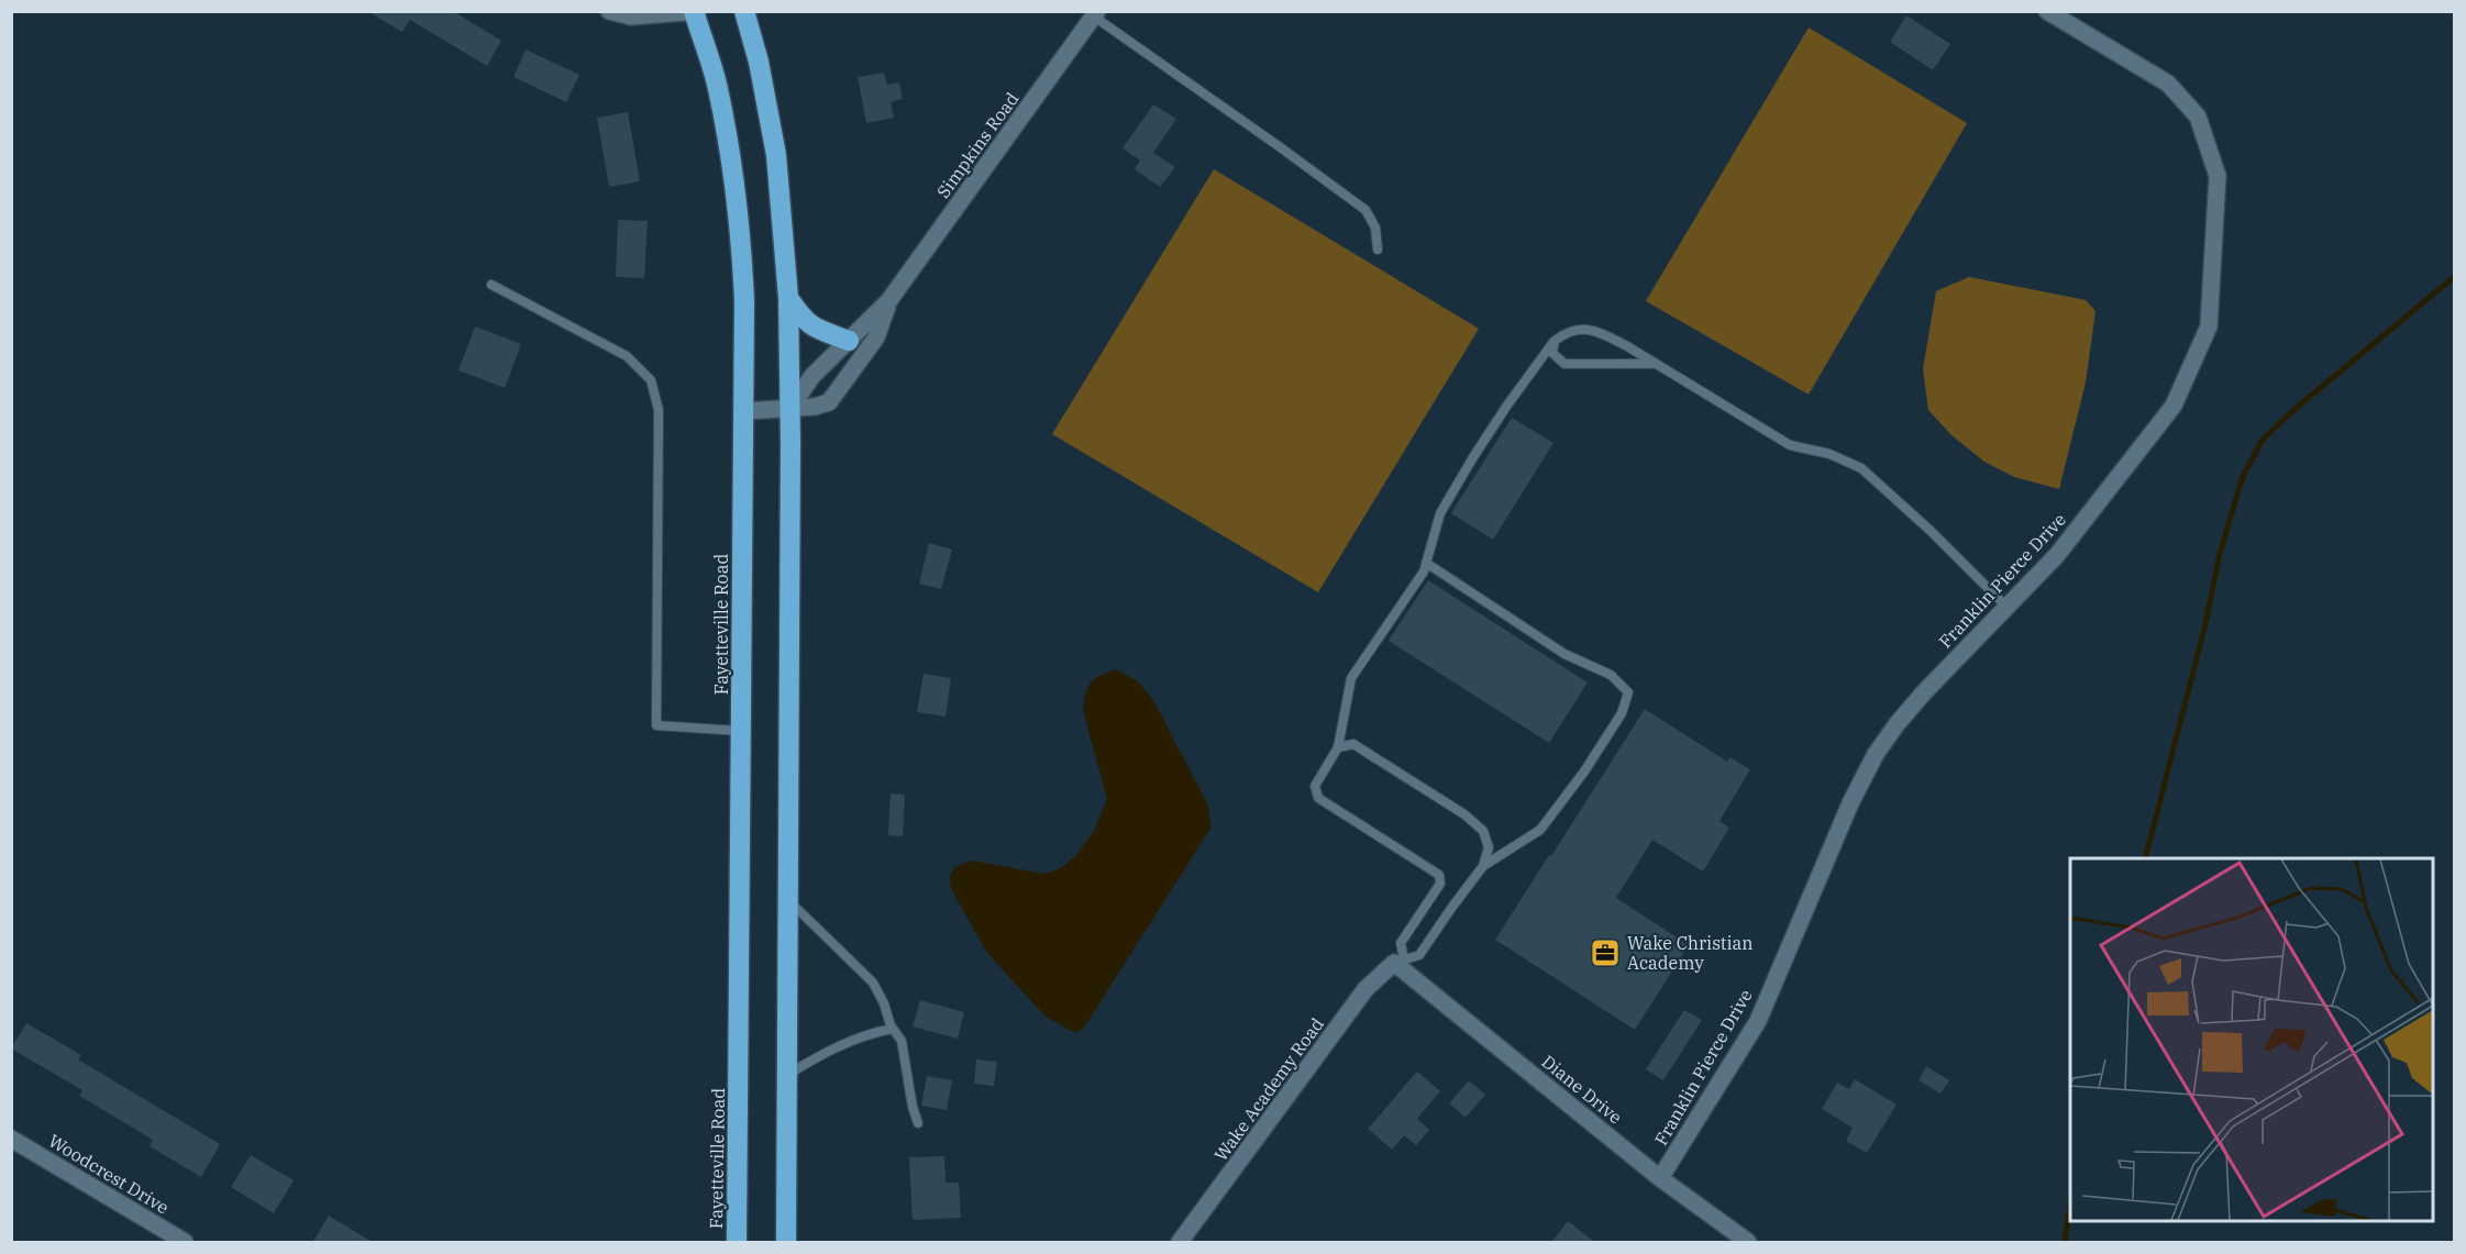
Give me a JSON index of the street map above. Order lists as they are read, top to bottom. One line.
{"streets":{"highway":["Fayetteville Road"],"street":["Simpkins Road","Franklin Pierce Drive","Wake Academy Road","Diane Drive","Woodcrest Drive"]},"crossings":[["Simpkins Road","Fayetteville Road"],["Franklin Pierce Drive","Diane Drive"],["Wake Academy Road","Diane Drive"]],"places":{"office":["Wake Christian Academy"]}}
